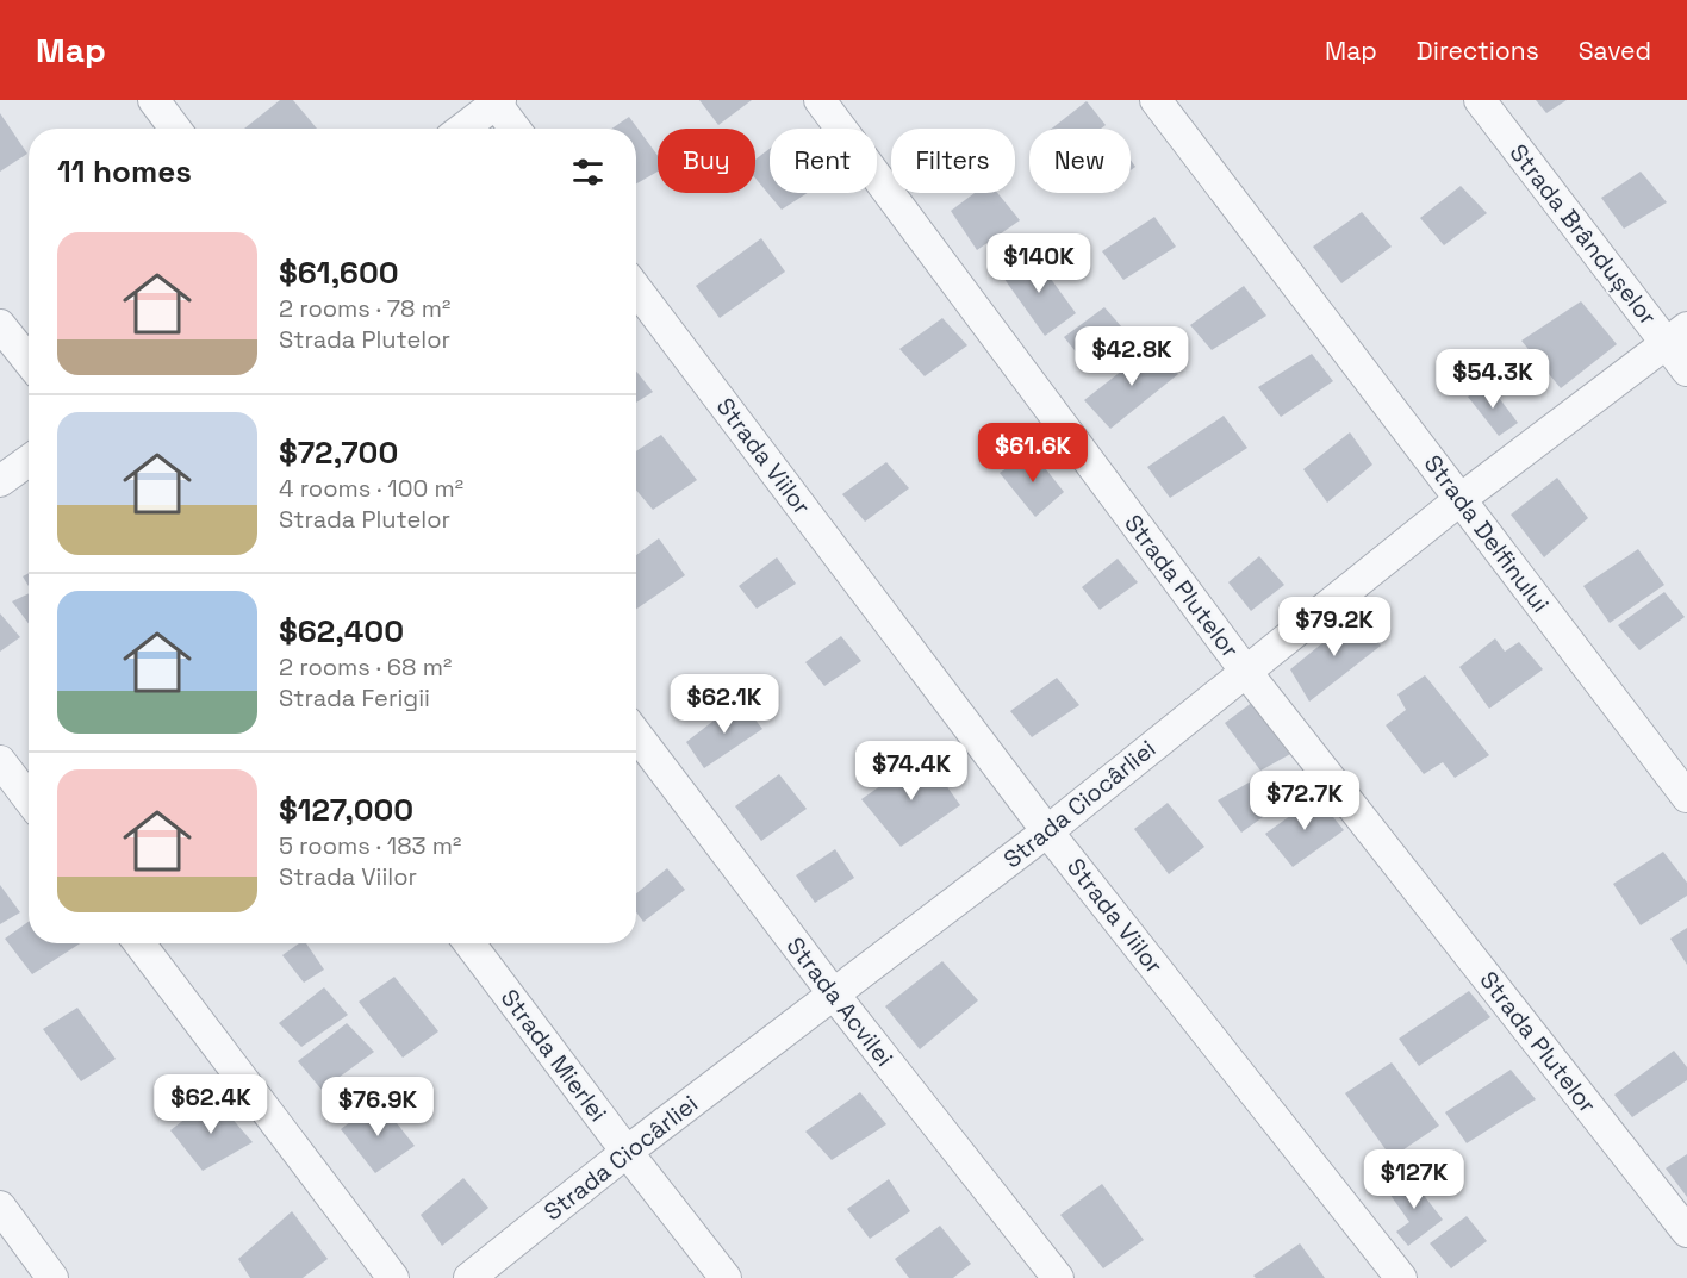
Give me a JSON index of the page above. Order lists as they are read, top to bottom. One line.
{"streets":{"street":["Strada Brândușelor","Strada Viilor","Strada Delfinului","Strada Plutelor","Strada Ciocârliei","Strada Acvilei","Strada Mierlei"]},"crossings":[["Strada Brândușelor","Strada Ciocârliei"],["Strada Viilor","Strada Ciocârliei"],["Strada Delfinului","Strada Ciocârliei"],["Strada Plutelor","Strada Ciocârliei"],["Strada Ciocârliei","Strada Acvilei"],["Strada Ciocârliei","Strada Mierlei"]],"page":{"header":"Map","nav":["Map","Directions","Saved"],"chip":["Buy","Rent","Filters","New"],"heading":"11 homes","list":[{"name":"$61,600","note":"2 rooms · 78 m² · Strada Plutelor"},{"name":"$72,700","note":"4 rooms · 100 m² · Strada Plutelor"},{"name":"$62,400","note":"2 rooms · 68 m² · Strada Ferigii"},{"name":"$127,000","note":"5 rooms · 183 m² · Strada Viilor"}],"price":["$140K","$42.8K","$54.3K","$61.6K","$79.2K","$62.1K","$74.4K","$72.7K","$62.4K","$76.9K","$127K"]}}
